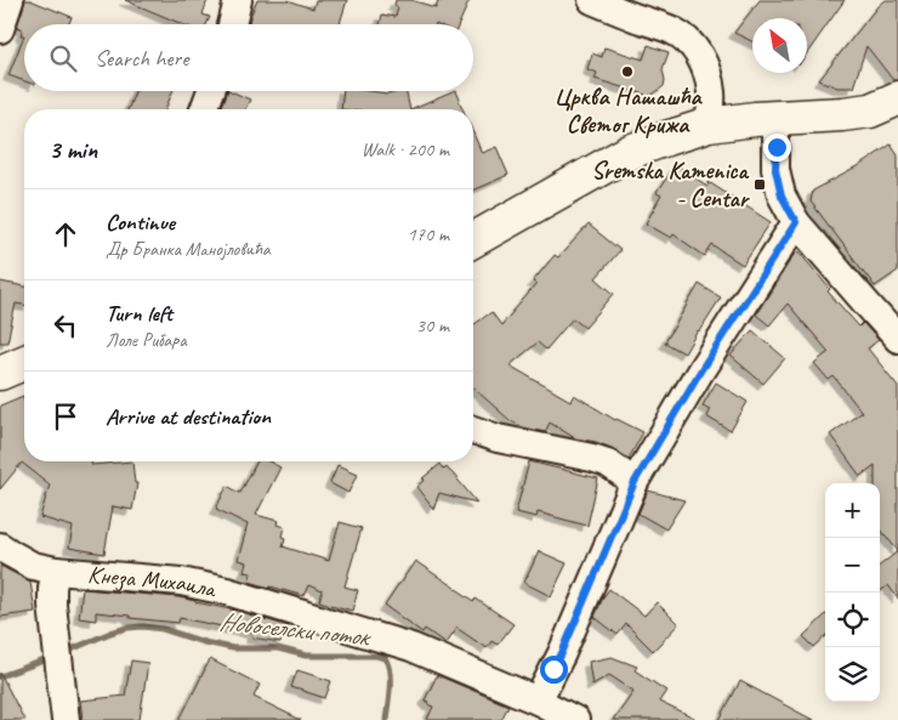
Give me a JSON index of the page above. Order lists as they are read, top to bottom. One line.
{"streets":{"street":["Кнеза Михаила"]},"water":["Новоселски поток"],"places":{"other":["Црква Нашашћа Светог Крижа"],"transit":["Sremska Kamenica - Centar"]},"north":"top left","page":{"search":"Search here","heading":["3 min","Walk · 200 m"],"list":[["Continue","Др Бранка Манојловића","170 m"],["Turn left","Лоле Рибара","30 m"],"Arrive at destination"],"map_buttons":["+","−"]}}
